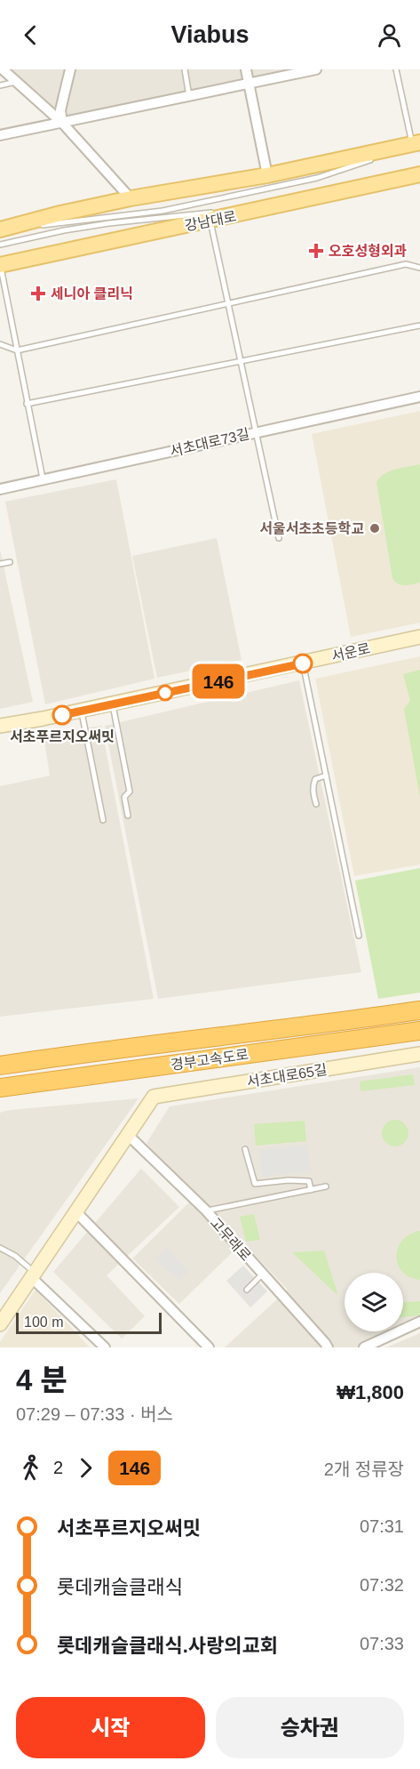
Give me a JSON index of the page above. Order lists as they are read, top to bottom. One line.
{"streets":{"highway":["경부고속도로"],"main road":["강남대로"],"street":["서초대로73길","서운로","서초대로65길","고무래로"]},"crossings":[["서초대로65길","고무래로"]],"places":{"health":["오호성형외과","세니아 클리닉"],"other":["서울서초초등학교","서초푸르지오써밋"]},"lines":["bus line 146"],"scale_bar":"100 m","page":{"header":"Viabus","on_map":"146","scale":"100 m","heading":["4 분","07:29 – 07:33 · 버스","₩1,800"],"legs":["2","146","2개 정류장"],"list":[{"name":"서초푸르지오써밋","value":"07:31"},{"name":"롯데캐슬클래식","value":"07:32"},{"name":"롯데캐슬클래식.사랑의교회","value":"07:33"}],"buttons":["시작","승차권"]}}
